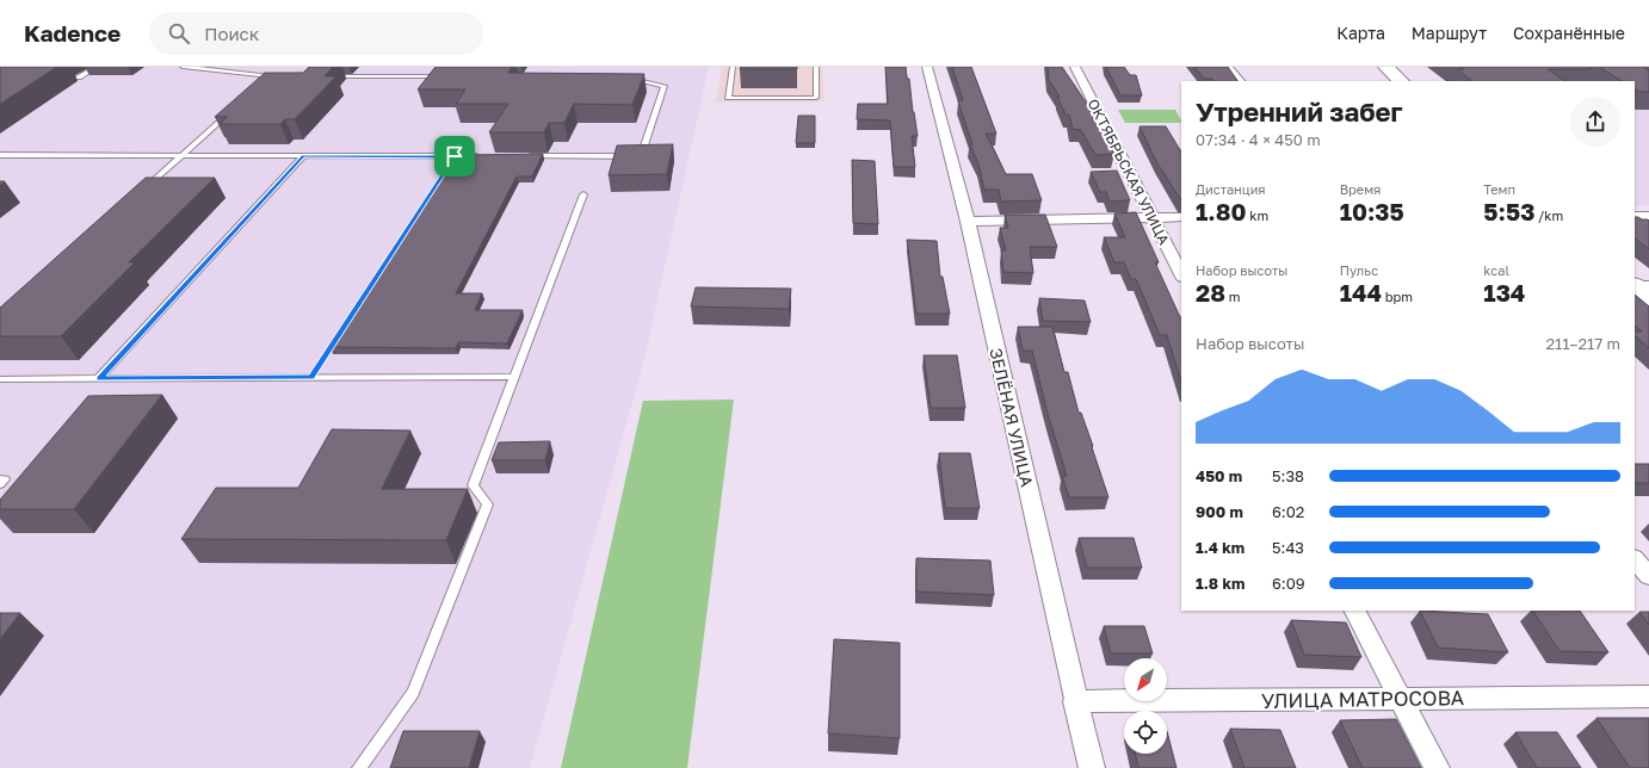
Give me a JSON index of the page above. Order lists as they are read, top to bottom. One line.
{"streets":{"street":["ОКТЯБРЬСКАЯ УЛИЦА","ЗЕЛЁНАЯ УЛИЦА","УЛИЦА МАТРОСОВА"]},"crossings":[["ЗЕЛЁНАЯ УЛИЦА","УЛИЦА МАТРОСОВА"]],"north":"bottom left","page":{"header":"Kadence","search":"Поиск","nav":["Карта","Маршрут","Сохранённые"],"heading":["Утренний забег","07:34 · 4 × 450 m"],"stats":[["Дистанция","1.80 km"],["Время","10:35"],["Темп","5:53 /km"],["Набор высоты","28 m"],["Пульс","144 bpm"],["kcal","134"]],"chart":["Набор высоты","211–217 m"],"list":[{"name":"450 m","note":"5:38"},{"name":"900 m","note":"6:02"},{"name":"1.4 km","note":"5:43"},{"name":"1.8 km","note":"6:09"}]}}
